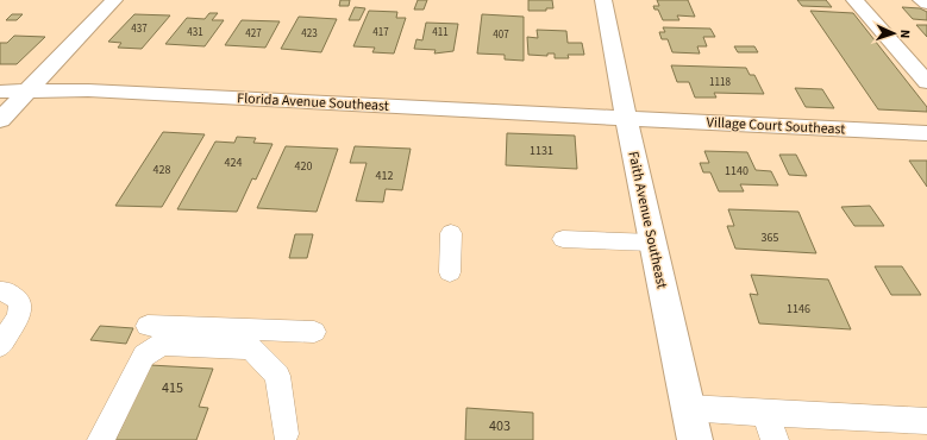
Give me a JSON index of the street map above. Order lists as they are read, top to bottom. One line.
{"streets":{"street":["Florida Avenue Southeast","Village Court Southeast","Faith Avenue Southeast"]},"crossings":[["Florida Avenue Southeast","Village Court Southeast"],["Florida Avenue Southeast","Faith Avenue Southeast"],["Village Court Southeast","Faith Avenue Southeast"]],"house_numbers":["437","431","417","411","427","423","407","1118","1131","424","420","428","1140","412","365","1146","415","403"],"north":"right"}
